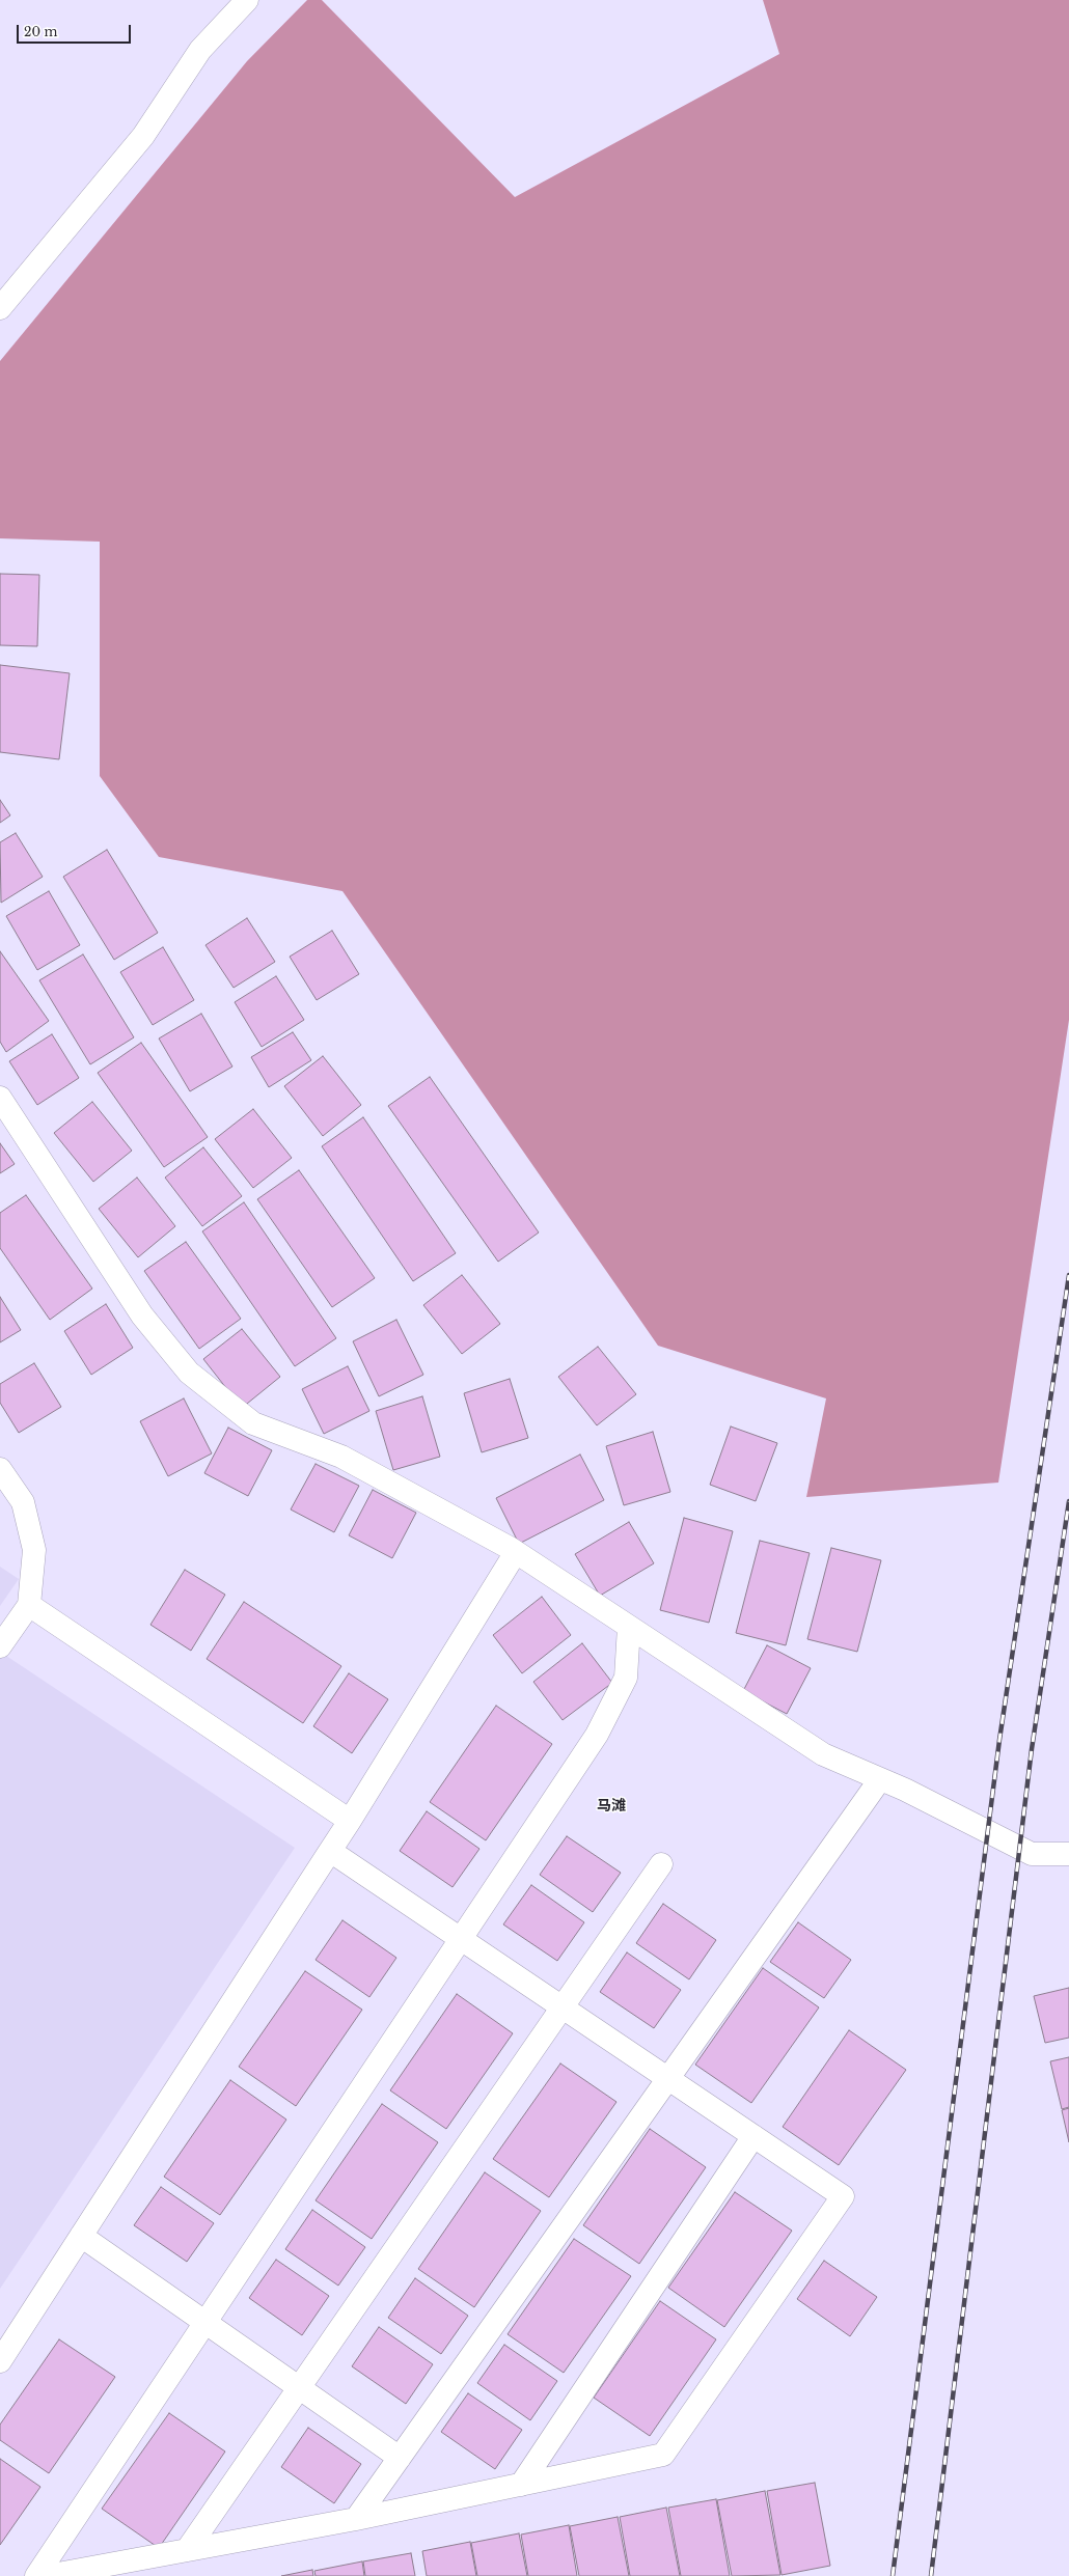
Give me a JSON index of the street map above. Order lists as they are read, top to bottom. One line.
{"districts":["马滩"],"scale_bar":"20 m"}
